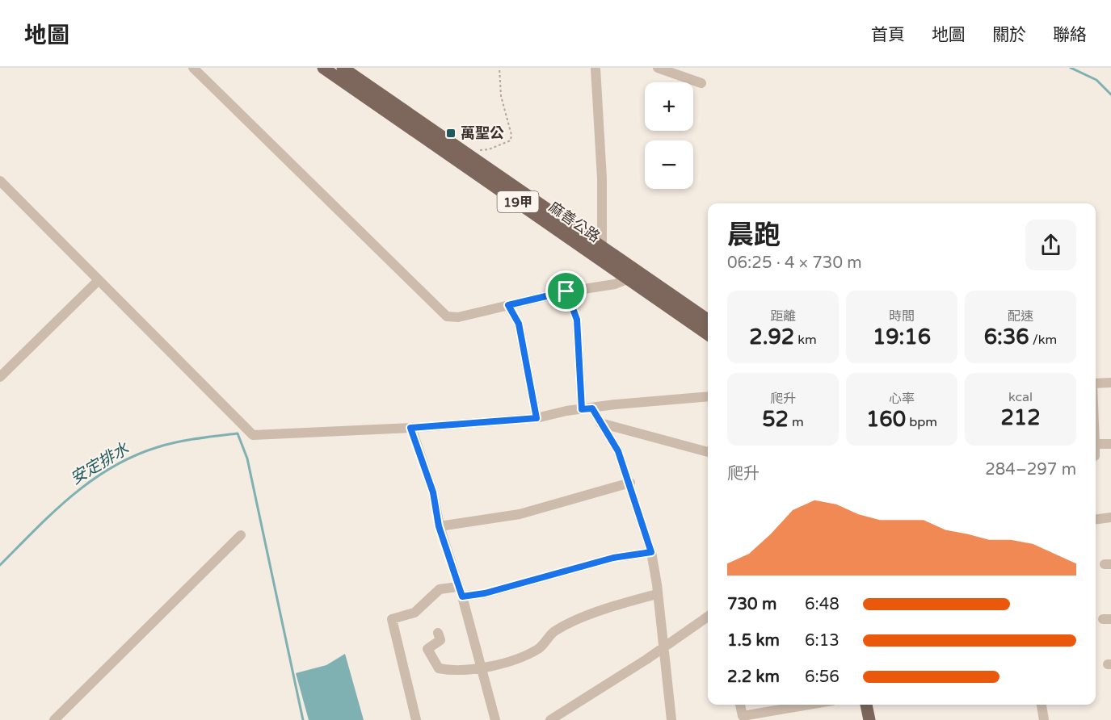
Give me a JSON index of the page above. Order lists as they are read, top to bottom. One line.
{"streets":{"main road":["19甲","麻善公路"]},"water":["安定排水"],"places":{"transit":["萬聖公"]},"page":{"header":"地圖","nav":["首頁","地圖","關於","聯絡"],"map_buttons":["+","−"],"heading":["晨跑","06:25 · 4 × 730 m"],"stats":[["距離","2.92 km"],["時間","19:16"],["配速","6:36 /km"],["爬升","52 m"],["心率","160 bpm"],["kcal","212"]],"chart":["爬升","284–297 m"],"list":[{"name":"730 m","note":"6:48"},{"name":"1.5 km","note":"6:13"},{"name":"2.2 km","note":"6:56"}]}}
